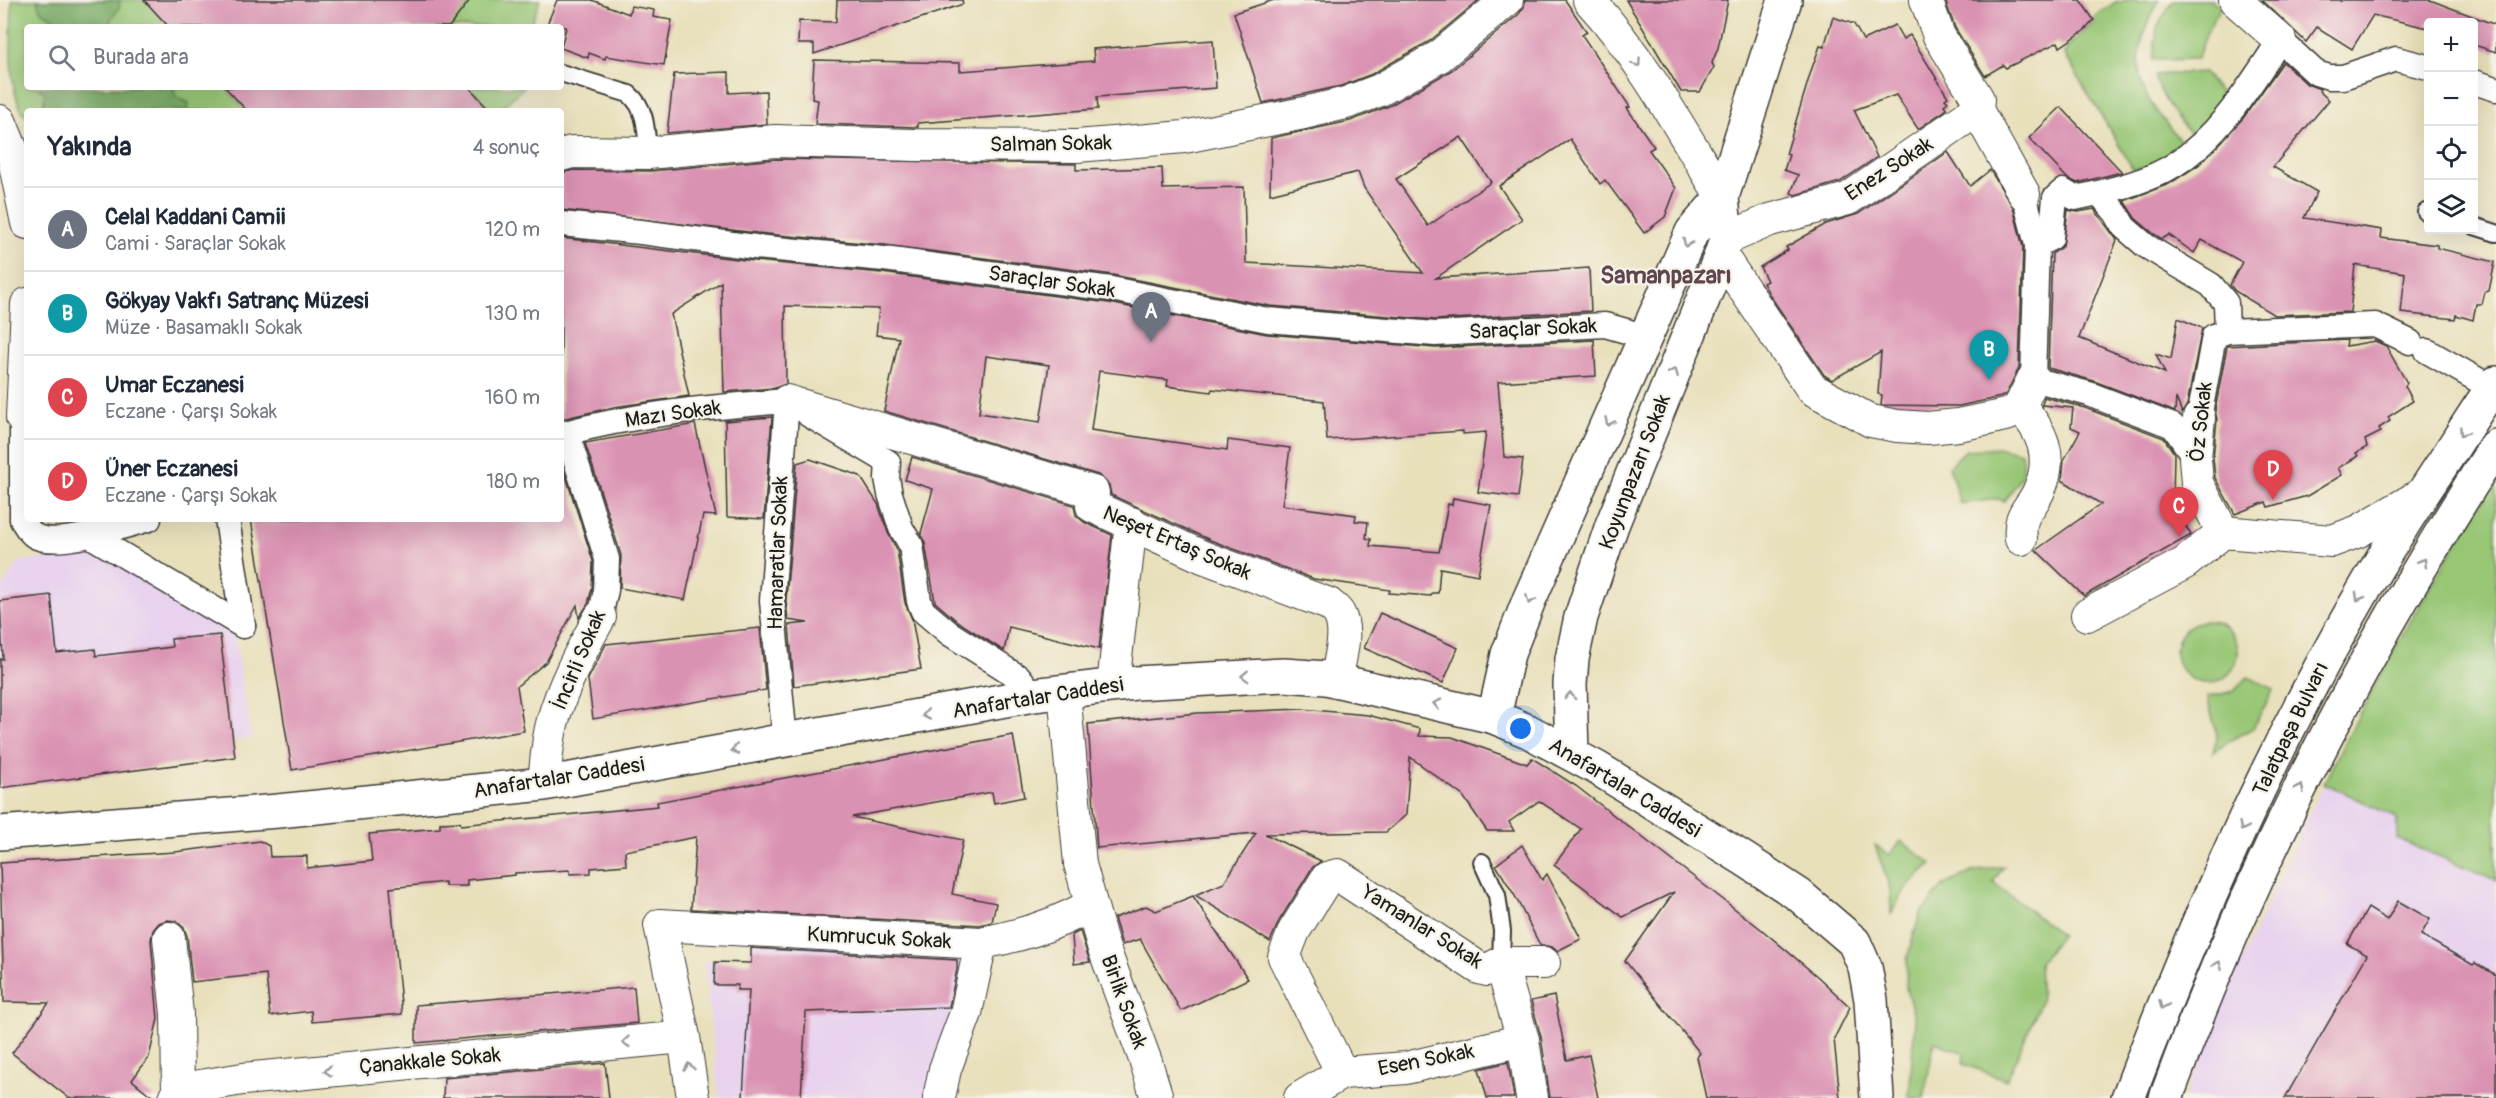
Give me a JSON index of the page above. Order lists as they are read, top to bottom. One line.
{"streets":{"main road":["Koyunpazarı Sokak","Anafartalar Caddesi","Talatpaşa Bulvarı"],"street":["Salman Sokak","Enez Sokak","Saraçlar Sokak","Mazı Sokak","Öz Sokak","Neşet Ertaş Sokak","Hamaratlar Sokak","İncirli Sokak","Yamanlar Sokak","Kumrucuk Sokak","Birlik Sokak","Esen Sokak","Çanakkale Sokak"]},"crossings":[["Enez Sokak","Koyunpazarı Sokak"],["Saraçlar Sokak","Koyunpazarı Sokak"],["Mazı Sokak","Neşet Ertaş Sokak"],["Mazı Sokak","Hamaratlar Sokak"],["Mazı Sokak","İncirli Sokak"],["Koyunpazarı Sokak","Anafartalar Caddesi"],["Neşet Ertaş Sokak","Hamaratlar Sokak"],["Neşet Ertaş Sokak","Anafartalar Caddesi"],["Hamaratlar Sokak","Anafartalar Caddesi"],["İncirli Sokak","Anafartalar Caddesi"],["Anafartalar Caddesi","Birlik Sokak"],["Yamanlar Sokak","Esen Sokak"],["Kumrucuk Sokak","Birlik Sokak"],["Kumrucuk Sokak","Çanakkale Sokak"]],"one_way":["Anafartalar Caddesi","Çanakkale Sokak"],"districts":["Samanpazarı"],"page":{"map_buttons":["+","−"],"search":"Burada ara","heading":["Yakında","4 sonuç"],"list":[{"mark":"A","name":"Celal Kaddani Camii","note":"Cami · Saraçlar Sokak","value":"120 m"},{"mark":"B","name":"Gökyay Vakfı Satranç Müzesi","note":"Müze · Basamaklı Sokak","value":"130 m"},{"mark":"C","name":"Umar Eczanesi","note":"Eczane · Çarşı Sokak","value":"160 m"},{"mark":"D","name":"Üner Eczanesi","note":"Eczane · Çarşı Sokak","value":"180 m"}],"pins":["A","B","D","C"]}}
